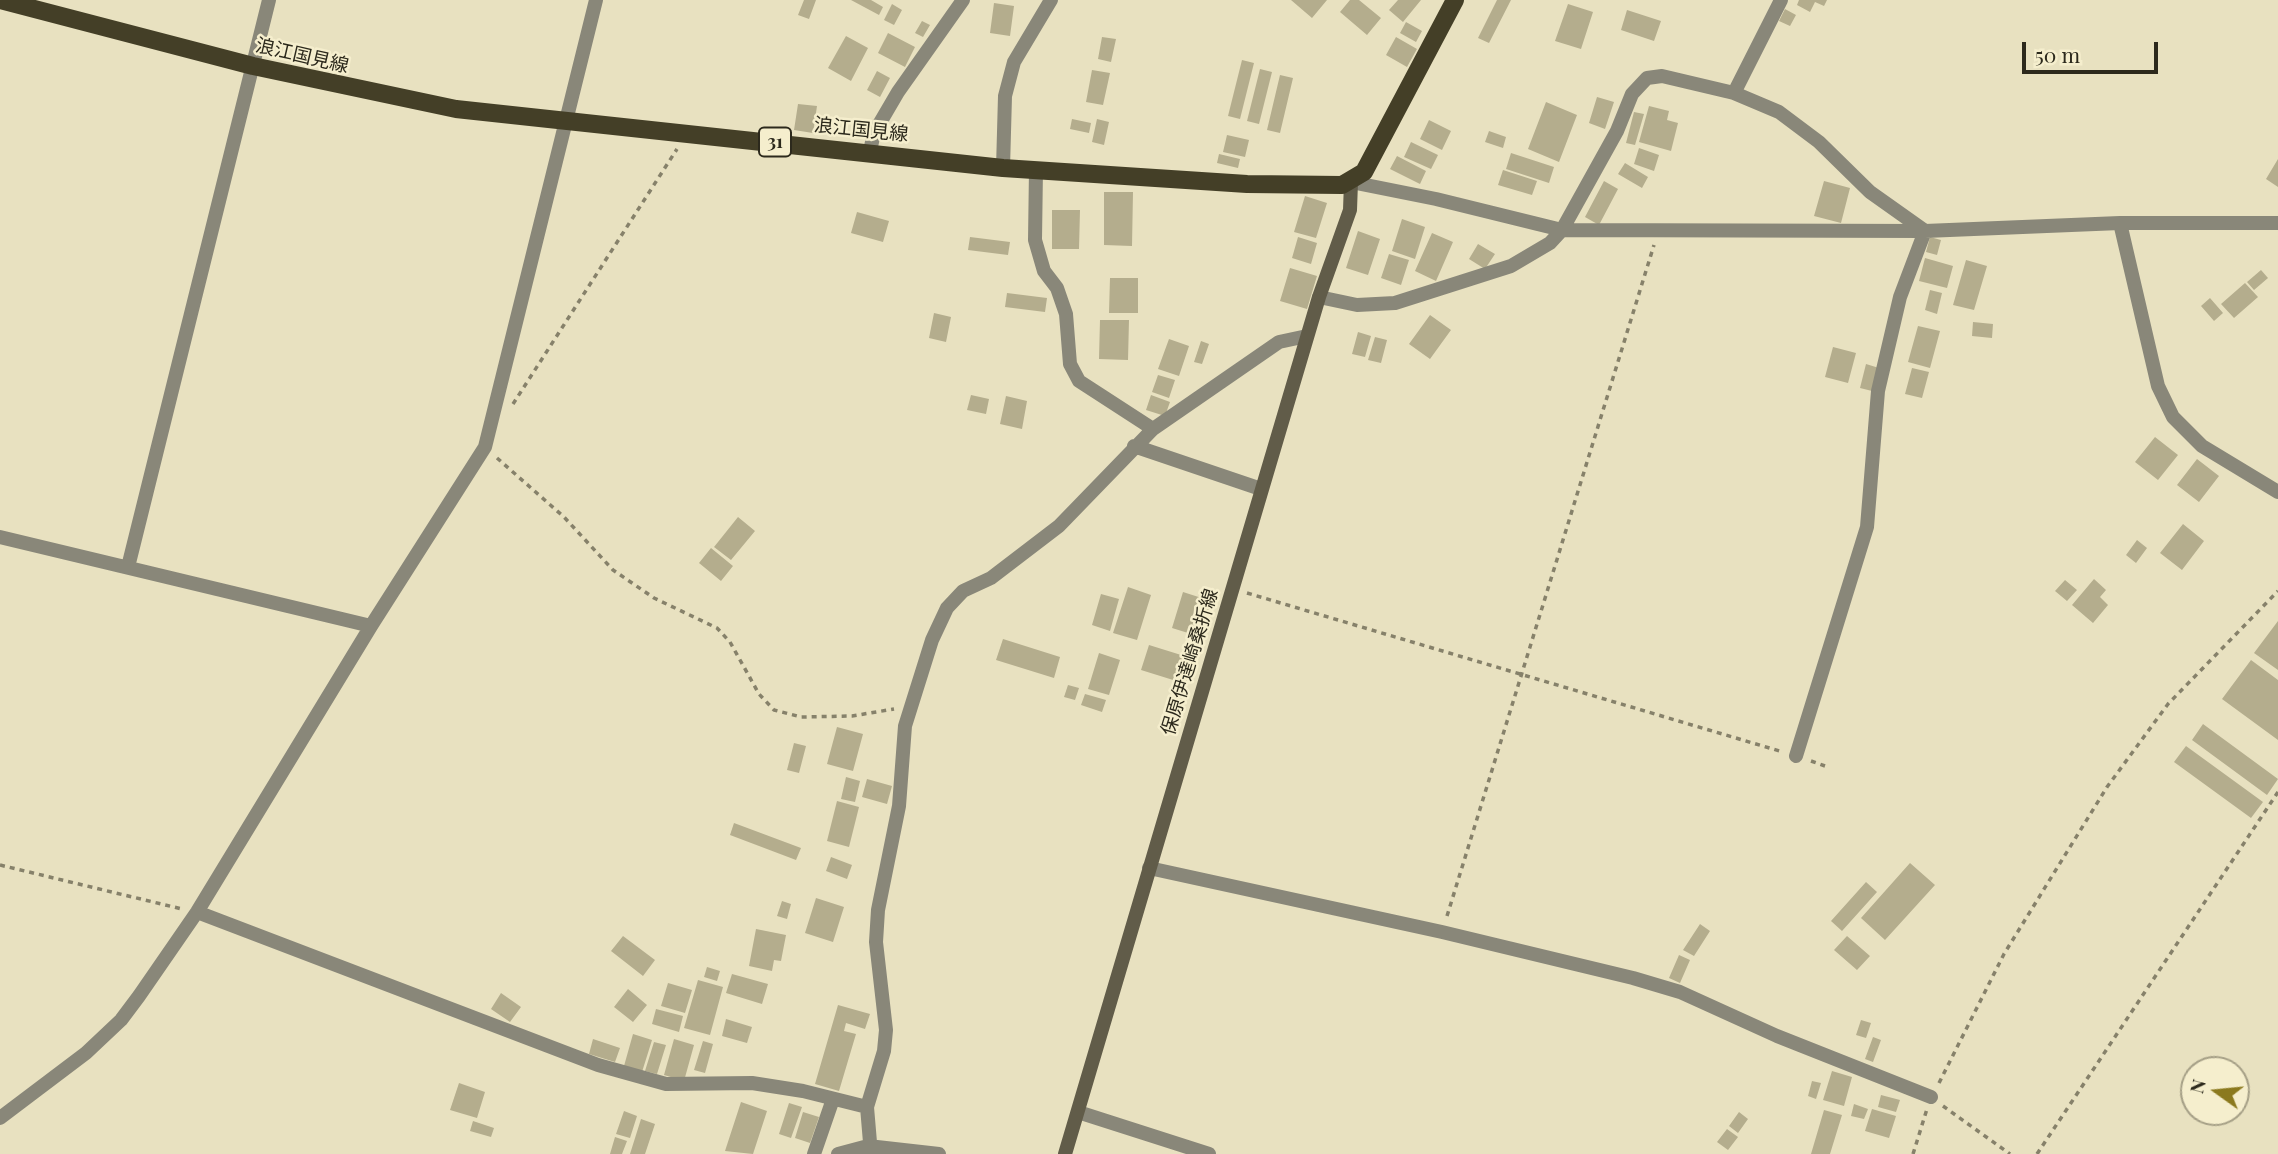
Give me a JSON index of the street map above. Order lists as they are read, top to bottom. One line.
{"streets":{"main road":["浪江国見線","31","保原伊達崎桑折線"]},"crossings":[["浪江国見線","保原伊達崎桑折線"]],"scale_bar":"50 m","north":"left"}
